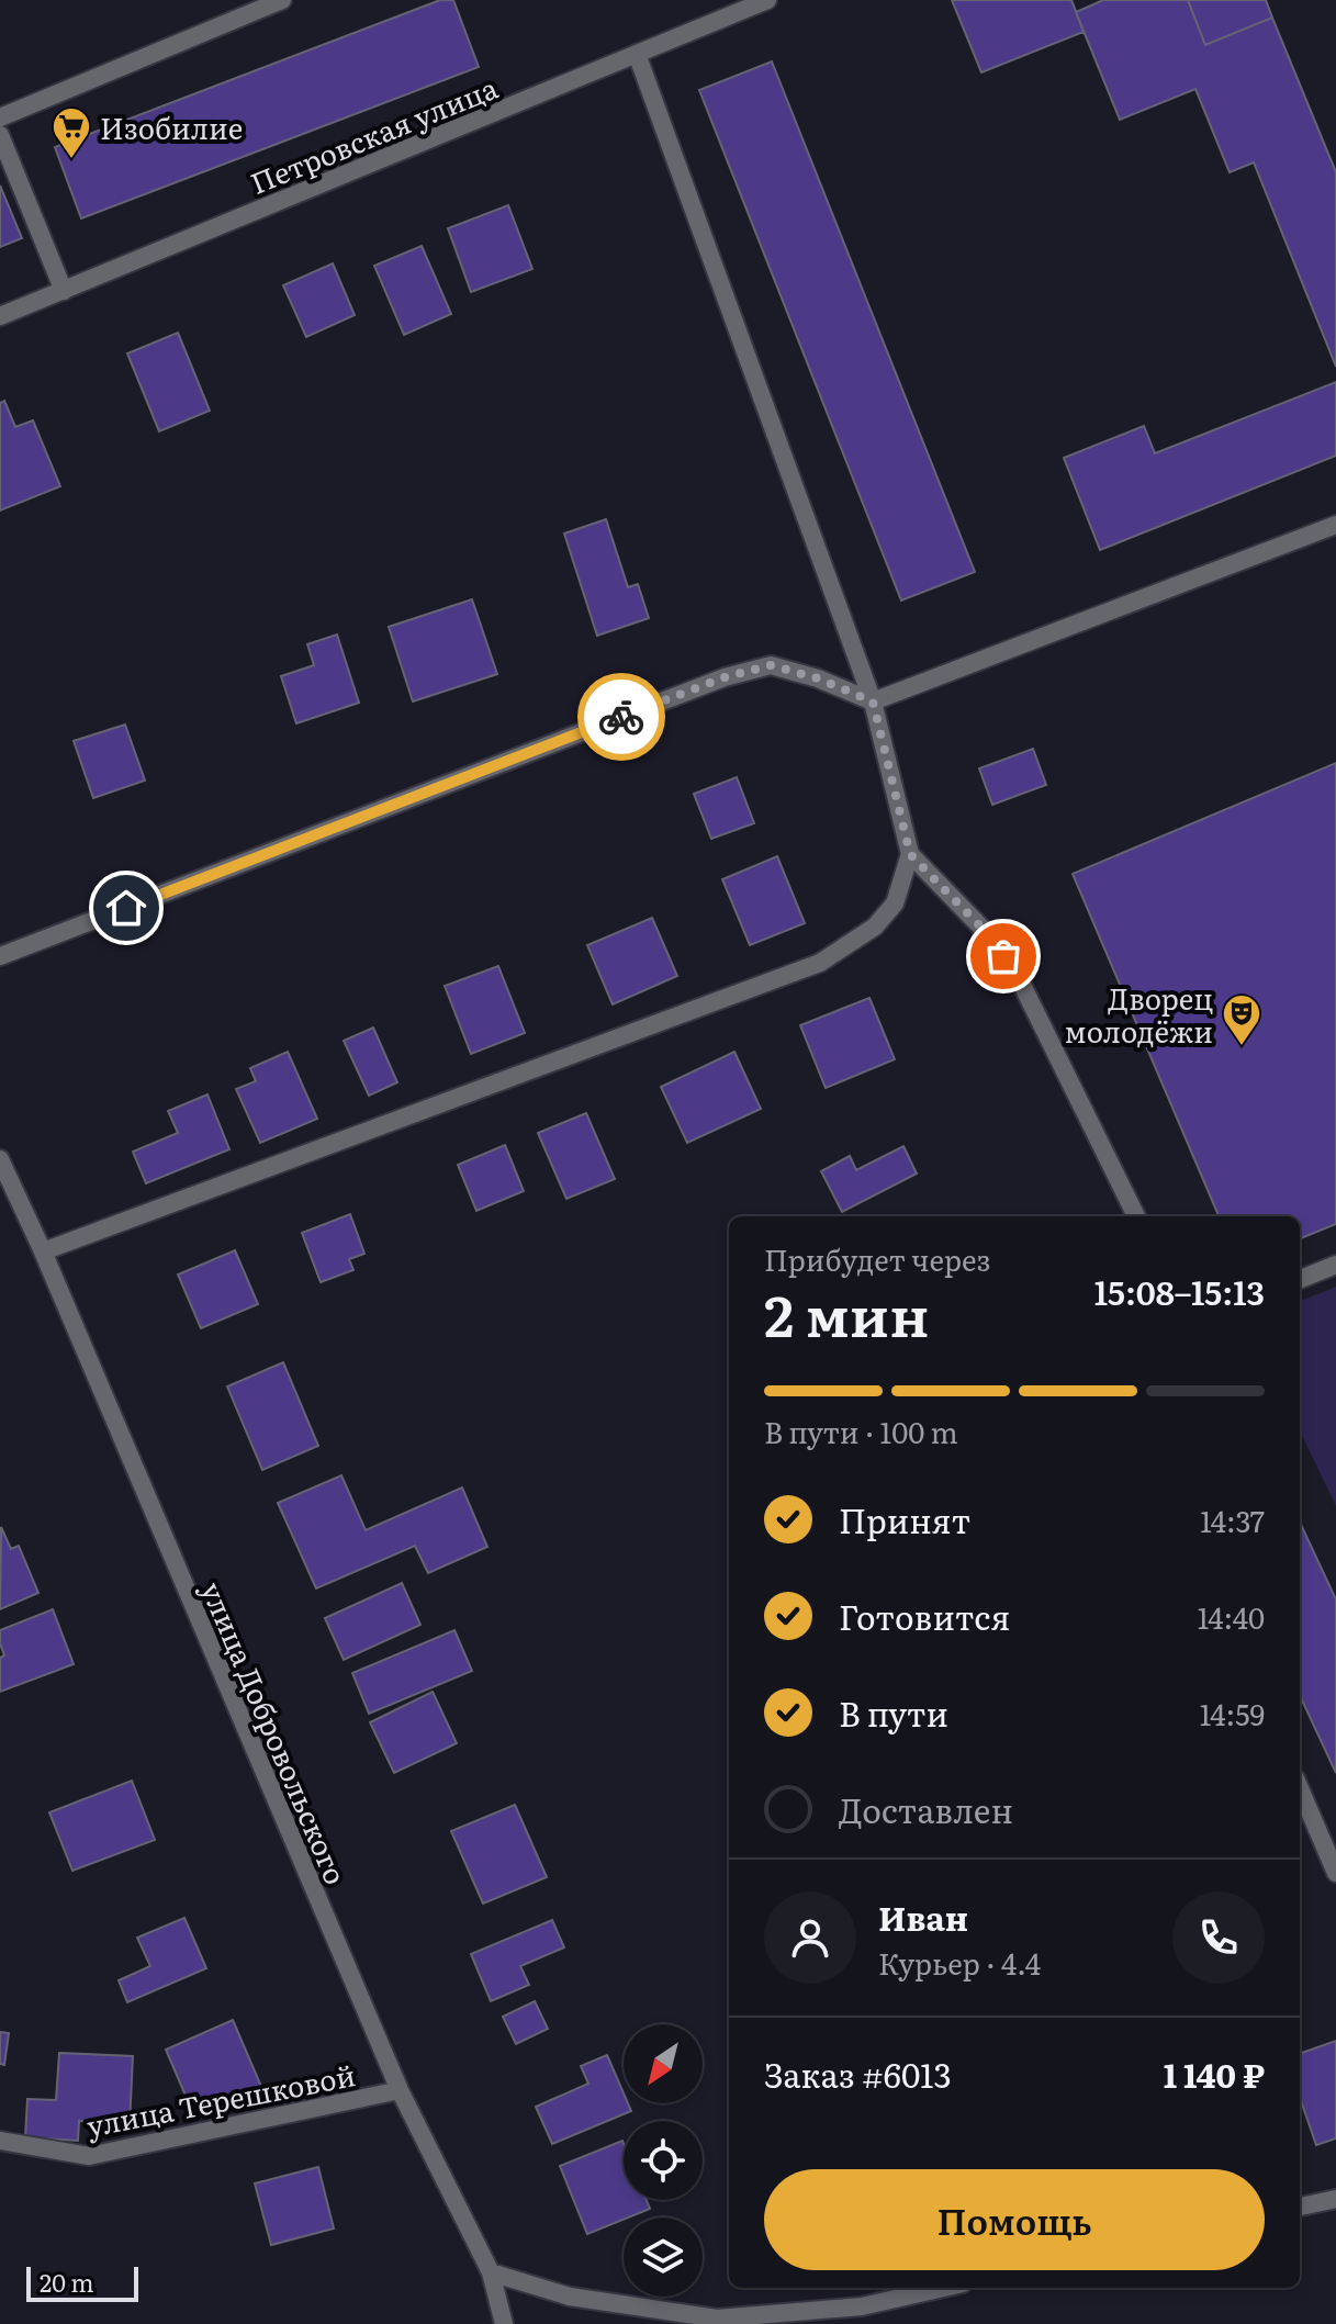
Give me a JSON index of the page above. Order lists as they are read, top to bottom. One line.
{"streets":{"street":["Петровская улица","улица Добровольского","улица Терешковой"]},"crossings":[["улица Добровольского","улица Терешковой"]],"places":{"supermarket":["Изобилие"],"theatre":["Дворец молодёжи"]},"scale_bar":"20 m","north":"bottom left","page":{"heading":["2 мин","Прибудет через","15:08–15:13"],"panel":["Иван","Курьер · 4.4","Заказ #6013","1 140 ₽"],"bar":"В пути · 100 m","list":[["Принят","14:37"],["Готовится","14:40"],["В пути","14:59"],"Доставлен"],"buttons":"Помощь","scale":"20 m"}}
